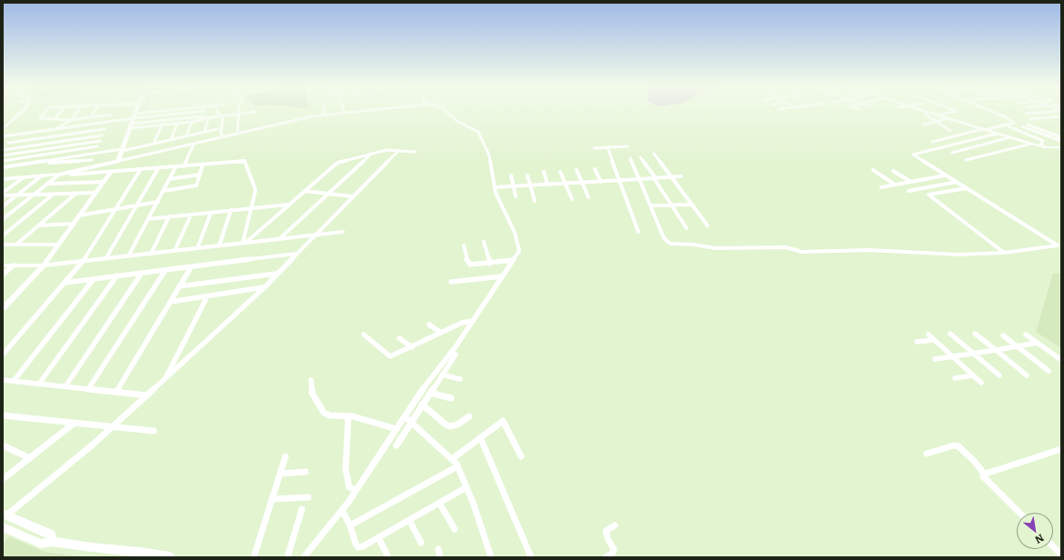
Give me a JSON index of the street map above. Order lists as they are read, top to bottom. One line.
{"north":"bottom right"}
